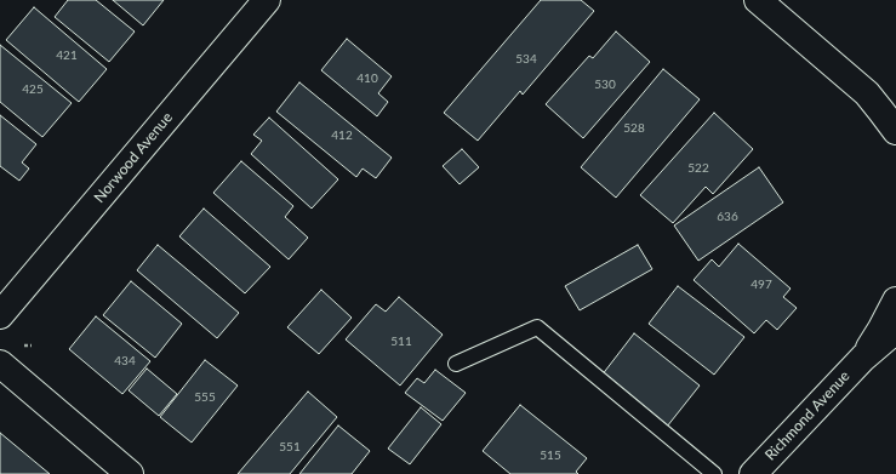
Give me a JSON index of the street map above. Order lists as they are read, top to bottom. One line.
{"streets":{"street":["Norwood Avenue","Richmond Avenue"]},"house_numbers":["421","534","410","530","425","528","412","522","636","497","511","434","555","551","515"]}
